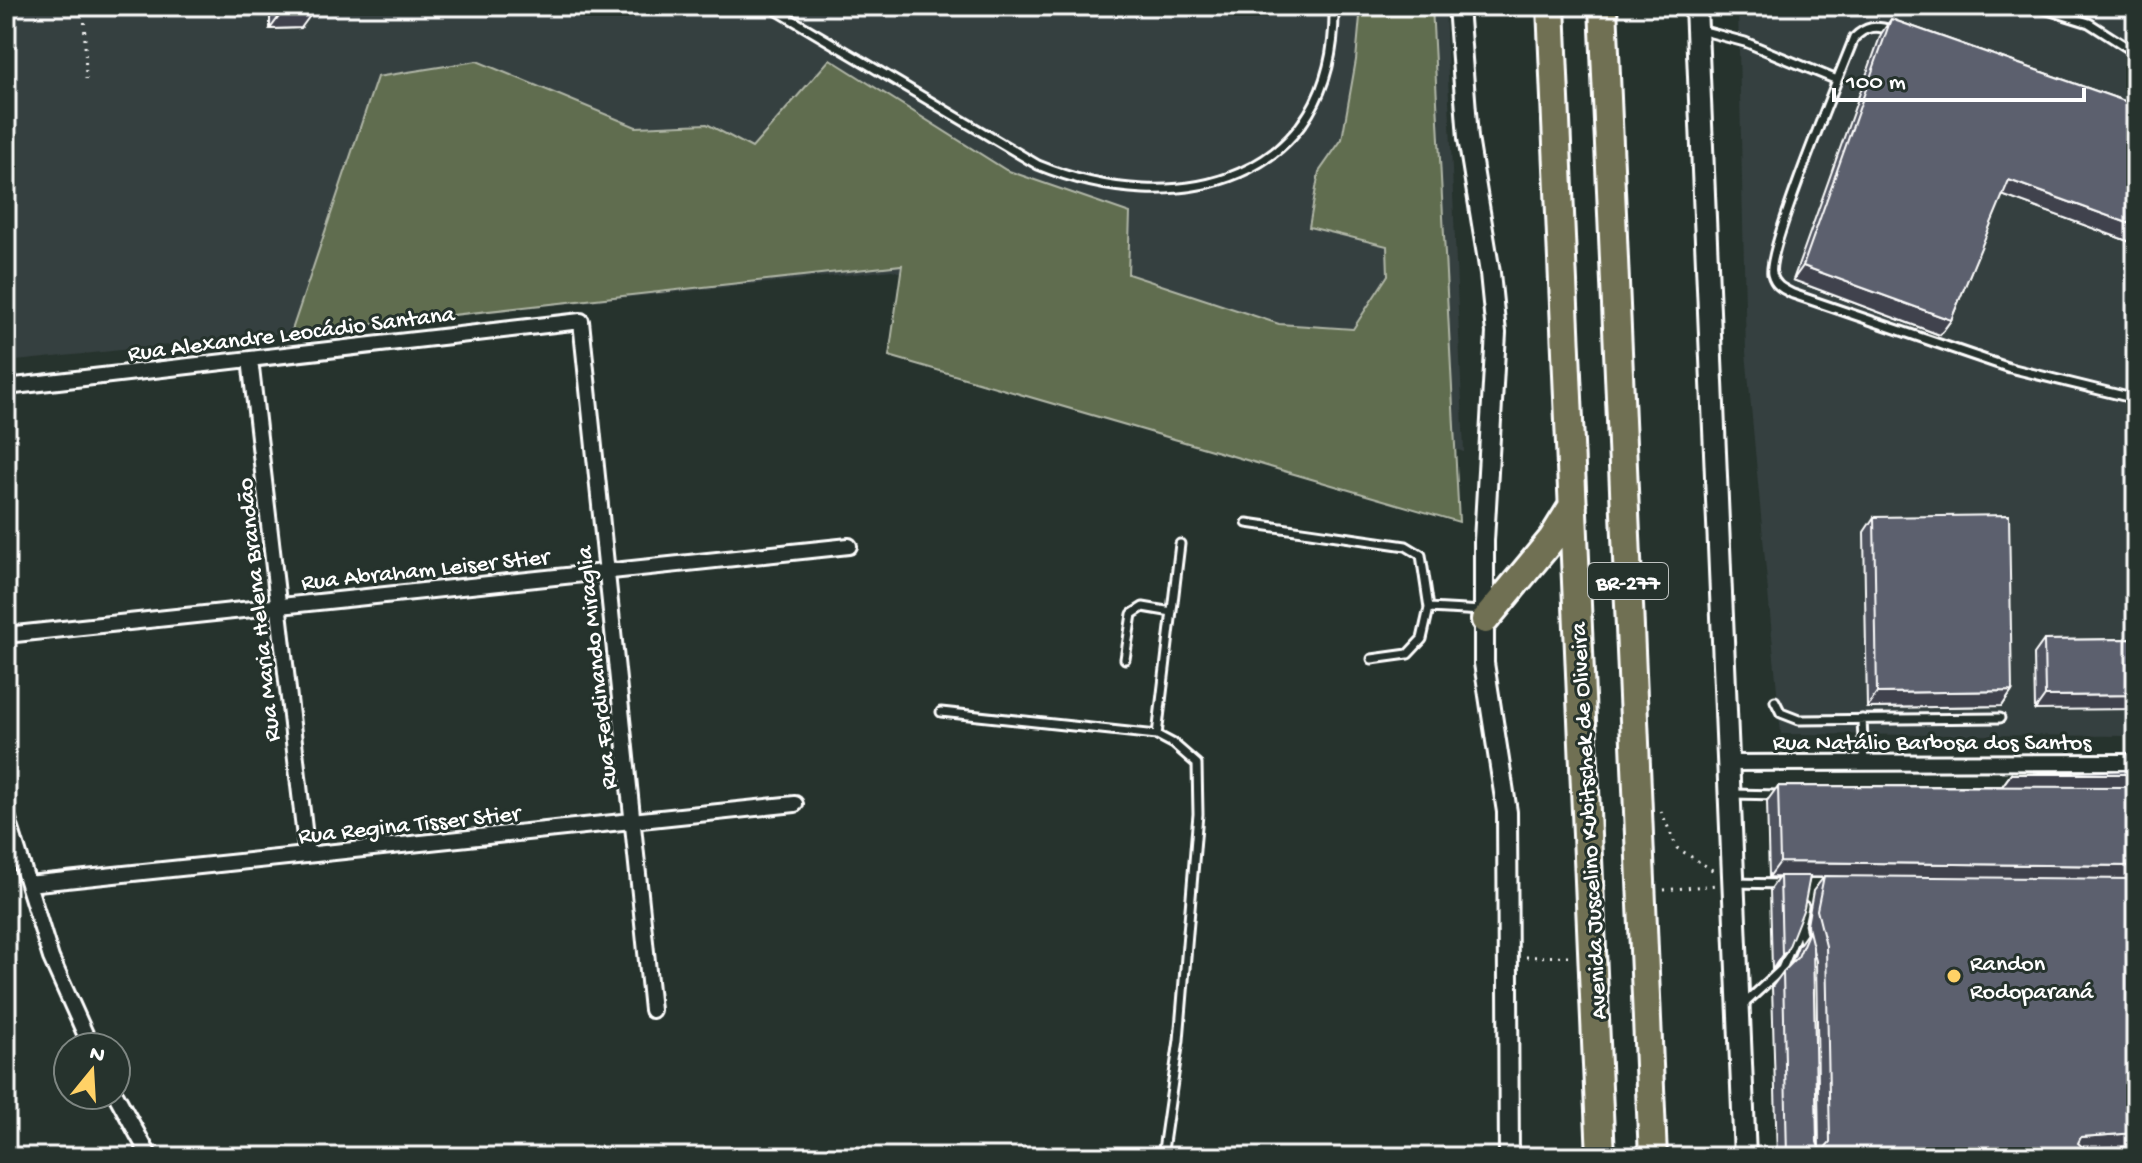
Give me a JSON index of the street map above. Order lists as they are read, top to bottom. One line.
{"streets":{"highway":["BR-277","Avenida Juscelino Kubitschek de Oliveira"],"street":["Rua Alexandre Leocádio Santana","Rua Abraham Leiser Stier","Rua Maria Helena Brandão","Rua Ferdinando Miraglia","Rua Natálio Barbosa dos Santos","Rua Regina Tisser Stier"]},"crossings":[["Rua Alexandre Leocádio Santana","Rua Maria Helena Brandão"],["Rua Alexandre Leocádio Santana","Rua Ferdinando Miraglia"],["Rua Abraham Leiser Stier","Rua Maria Helena Brandão"],["Rua Abraham Leiser Stier","Rua Ferdinando Miraglia"],["Rua Maria Helena Brandão","Rua Regina Tisser Stier"],["Rua Ferdinando Miraglia","Rua Regina Tisser Stier"]],"places":["Randon Rodoparaná"],"scale_bar":"100 m","north":"top"}
